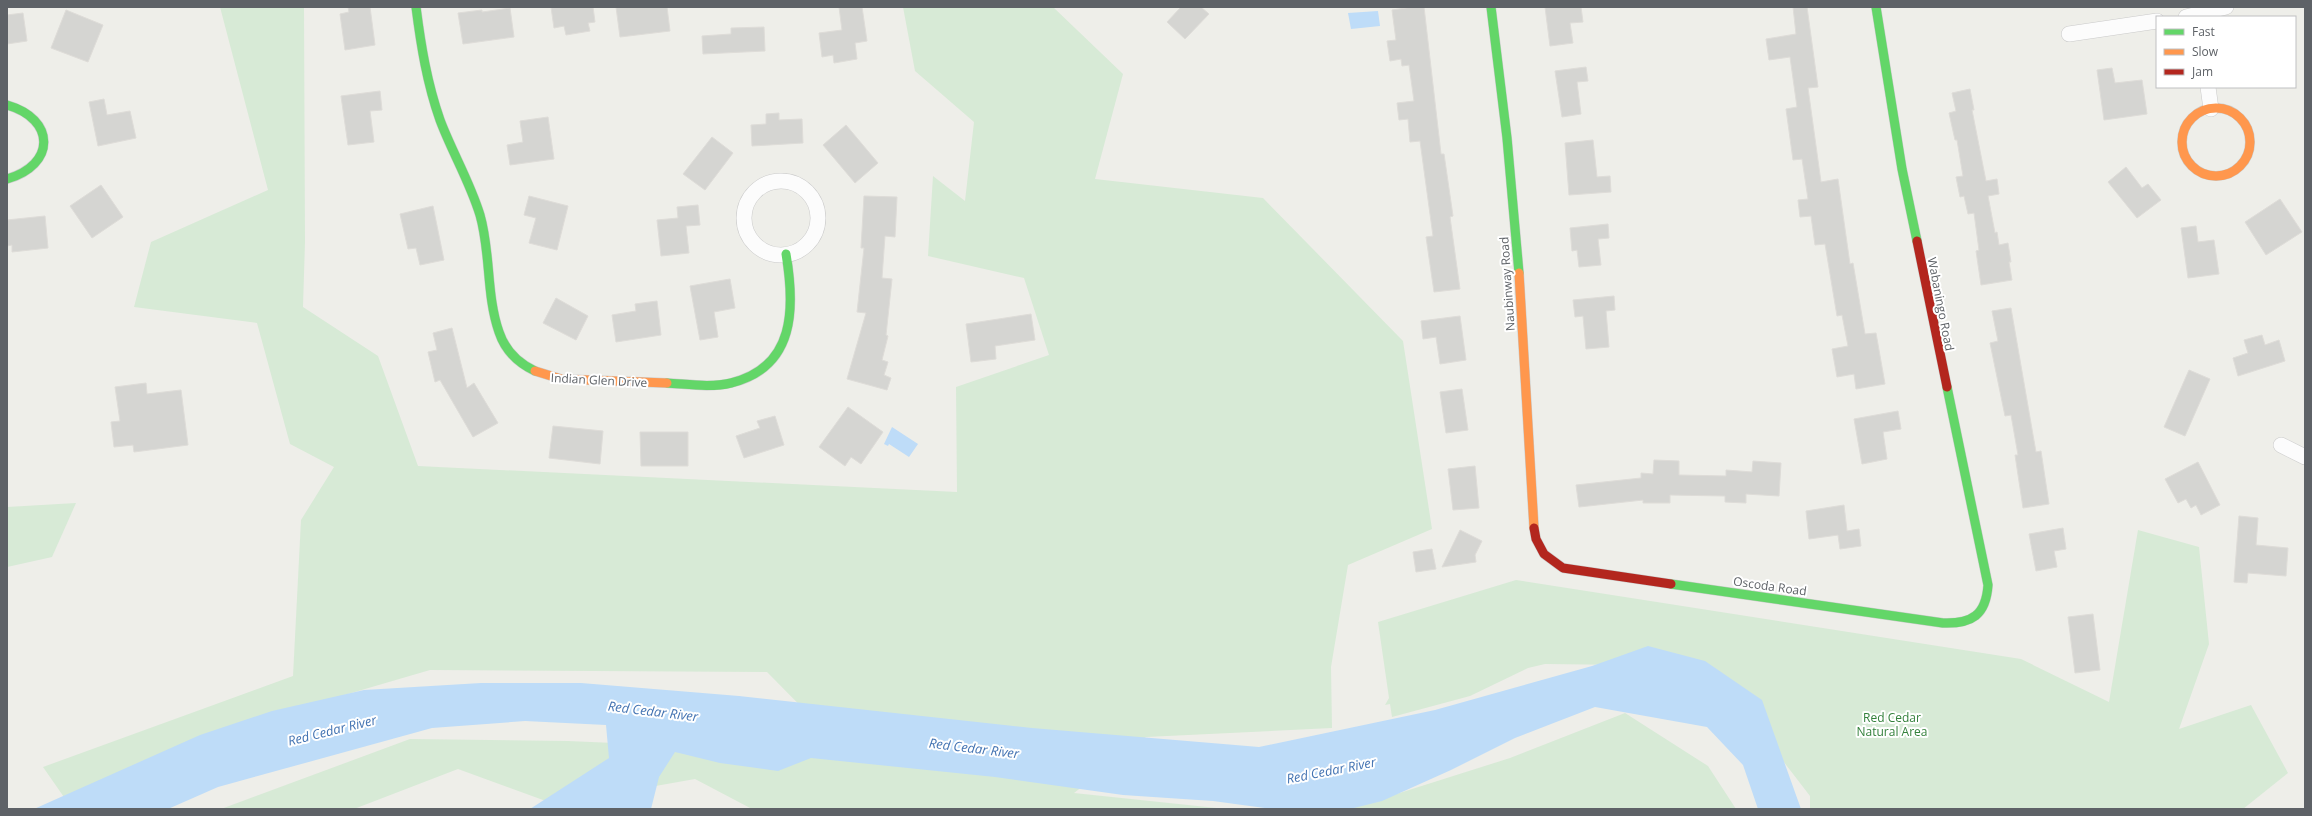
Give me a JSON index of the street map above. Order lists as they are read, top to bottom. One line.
{"streets":{"street":["Naubinway Road","Wabaningo Road","Indian Glen Drive","Oscoda Road"]},"crossings":[["Naubinway Road","Oscoda Road"],["Wabaningo Road","Oscoda Road"]],"water":["Red Cedar River"],"parks":["Red Cedar Natural Area"],"legend":["Fast","Slow","Jam"]}
